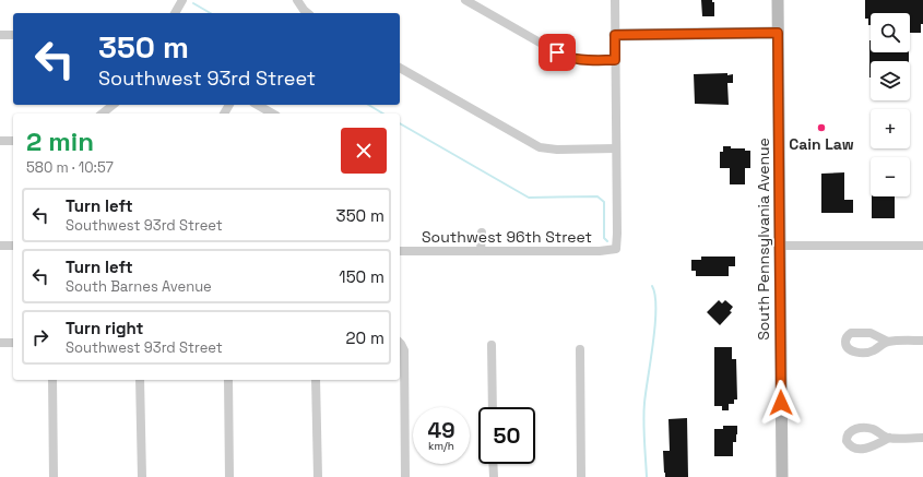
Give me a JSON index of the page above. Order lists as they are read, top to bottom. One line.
{"streets":{"main road":["South Pennsylvania Avenue"],"street":["Southwest 96th Street"]},"places":["Cain Law"],"page":{"map_buttons":["+","−"],"turn":["350 m","Southwest 93rd Street"],"heading":["2 min","580 m · 10:57"],"list":[{"name":"Turn left","note":"Southwest 93rd Street","value":"350 m"},{"name":"Turn left","note":"South Barnes Avenue","value":"150 m"},{"name":"Turn right","note":"Southwest 93rd Street","value":"20 m"}],"speed":"49 km/h","limit":"50"}}
